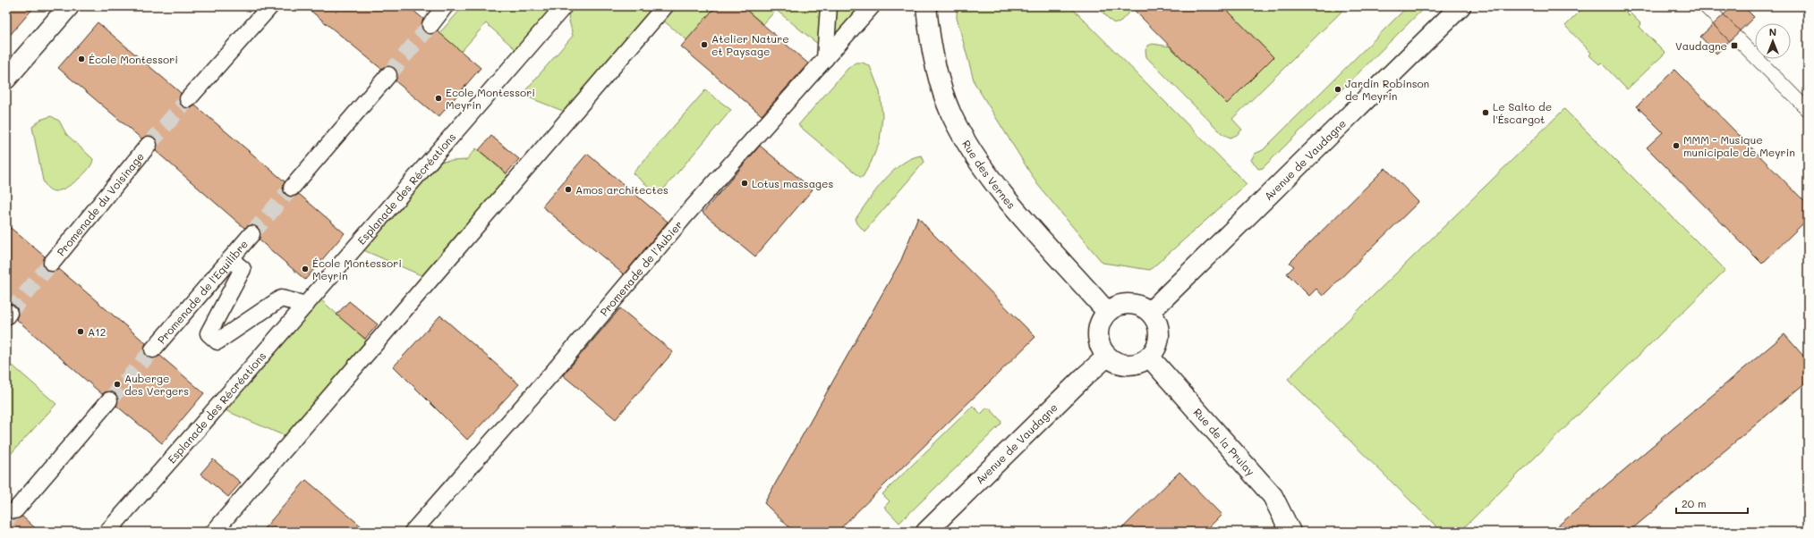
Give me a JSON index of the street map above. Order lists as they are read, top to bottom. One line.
{"streets":{"street":["Avenue de Vaudagne","Rue des Vernes","Esplanade des Récréations","Promenade du Voisinage","Promenade de l'Aubier","Promenade de l'Equilibre","Rue de la Prulay"]},"crossings":[["Avenue de Vaudagne","Rue des Vernes"],["Avenue de Vaudagne","Rue de la Prulay"],["Rue des Vernes","Rue de la Prulay"]],"places":{"other":["Atelier Nature et Paysage","École Montessori","Jardin Robinson de Meyrin","Ecole Montessori Meyrin","Le Salto de l'Éscargot","MMM - Musique municipale de Meyrin","Lotus massages","Amos architectes","École Montessori Meyrin","A12","Auberge des Vergers"],"transit":["Vaudagne"]},"scale_bar":"20 m","north":"top"}
